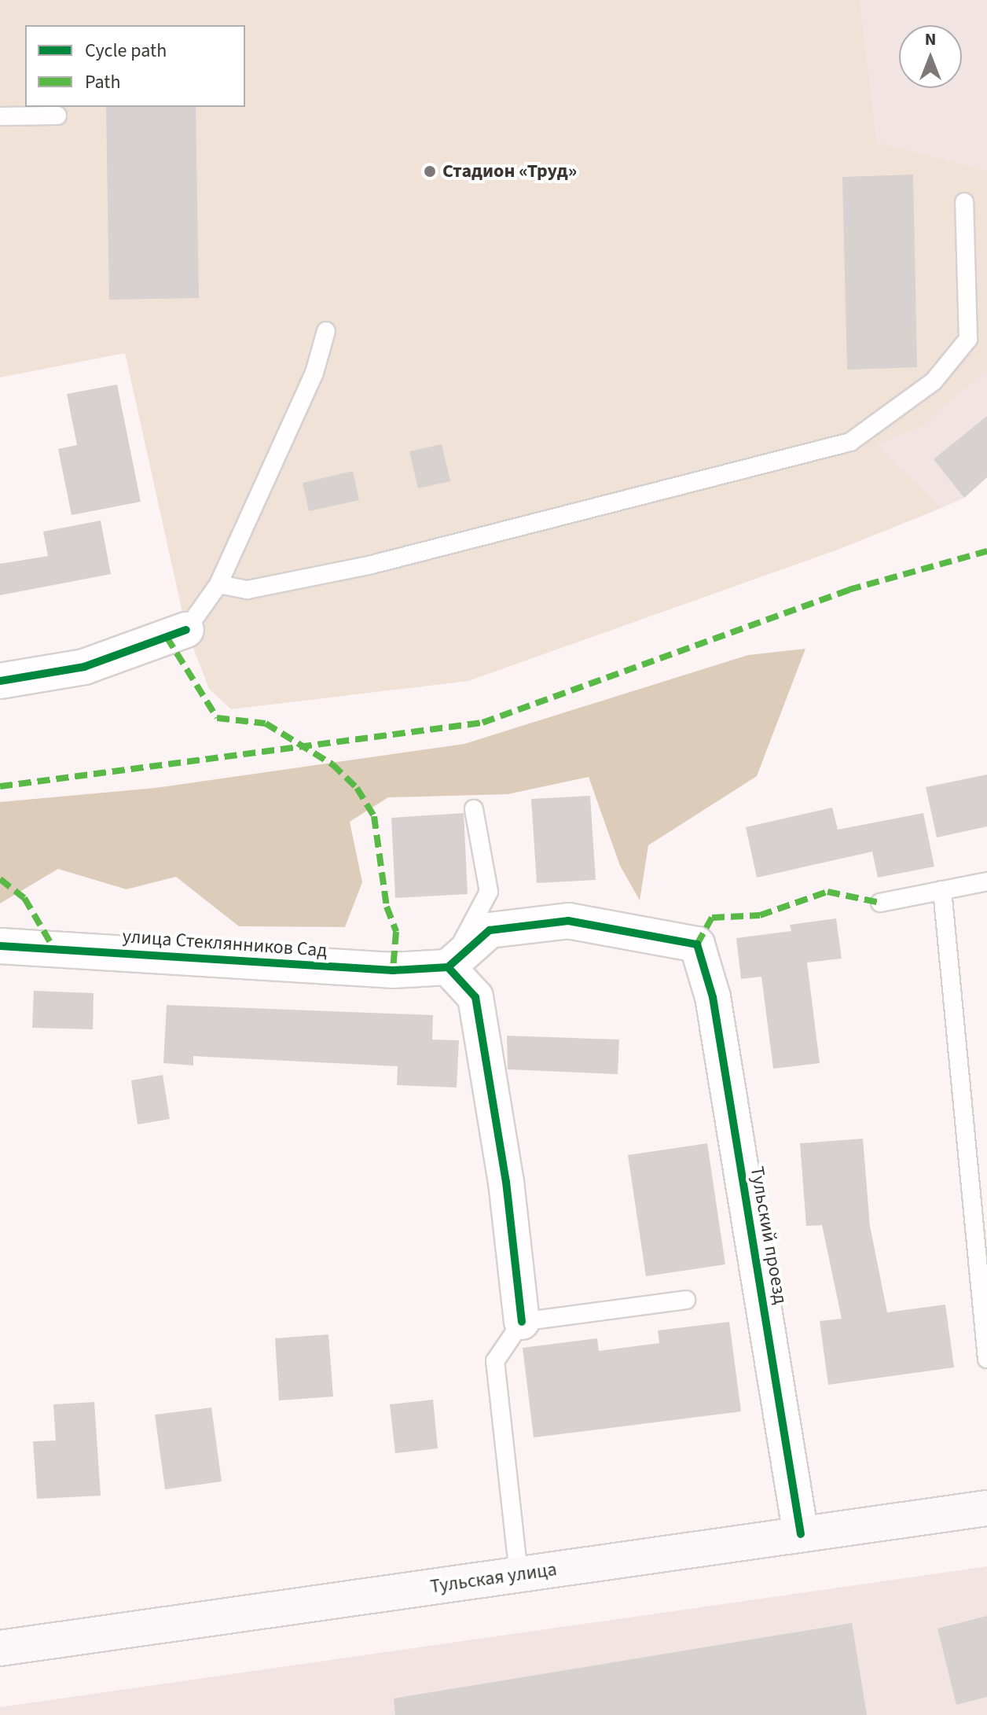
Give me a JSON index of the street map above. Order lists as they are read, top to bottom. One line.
{"streets":{"main road":["Тульская улица"],"street":["улица Стеклянников Сад","Тульский проезд"]},"crossings":[["улица Стеклянников Сад","Тульский проезд"],["Тульский проезд","Тульская улица"]],"places":["Стадион «Труд»"],"legend":["Cycle path","Path"],"north":"top"}
